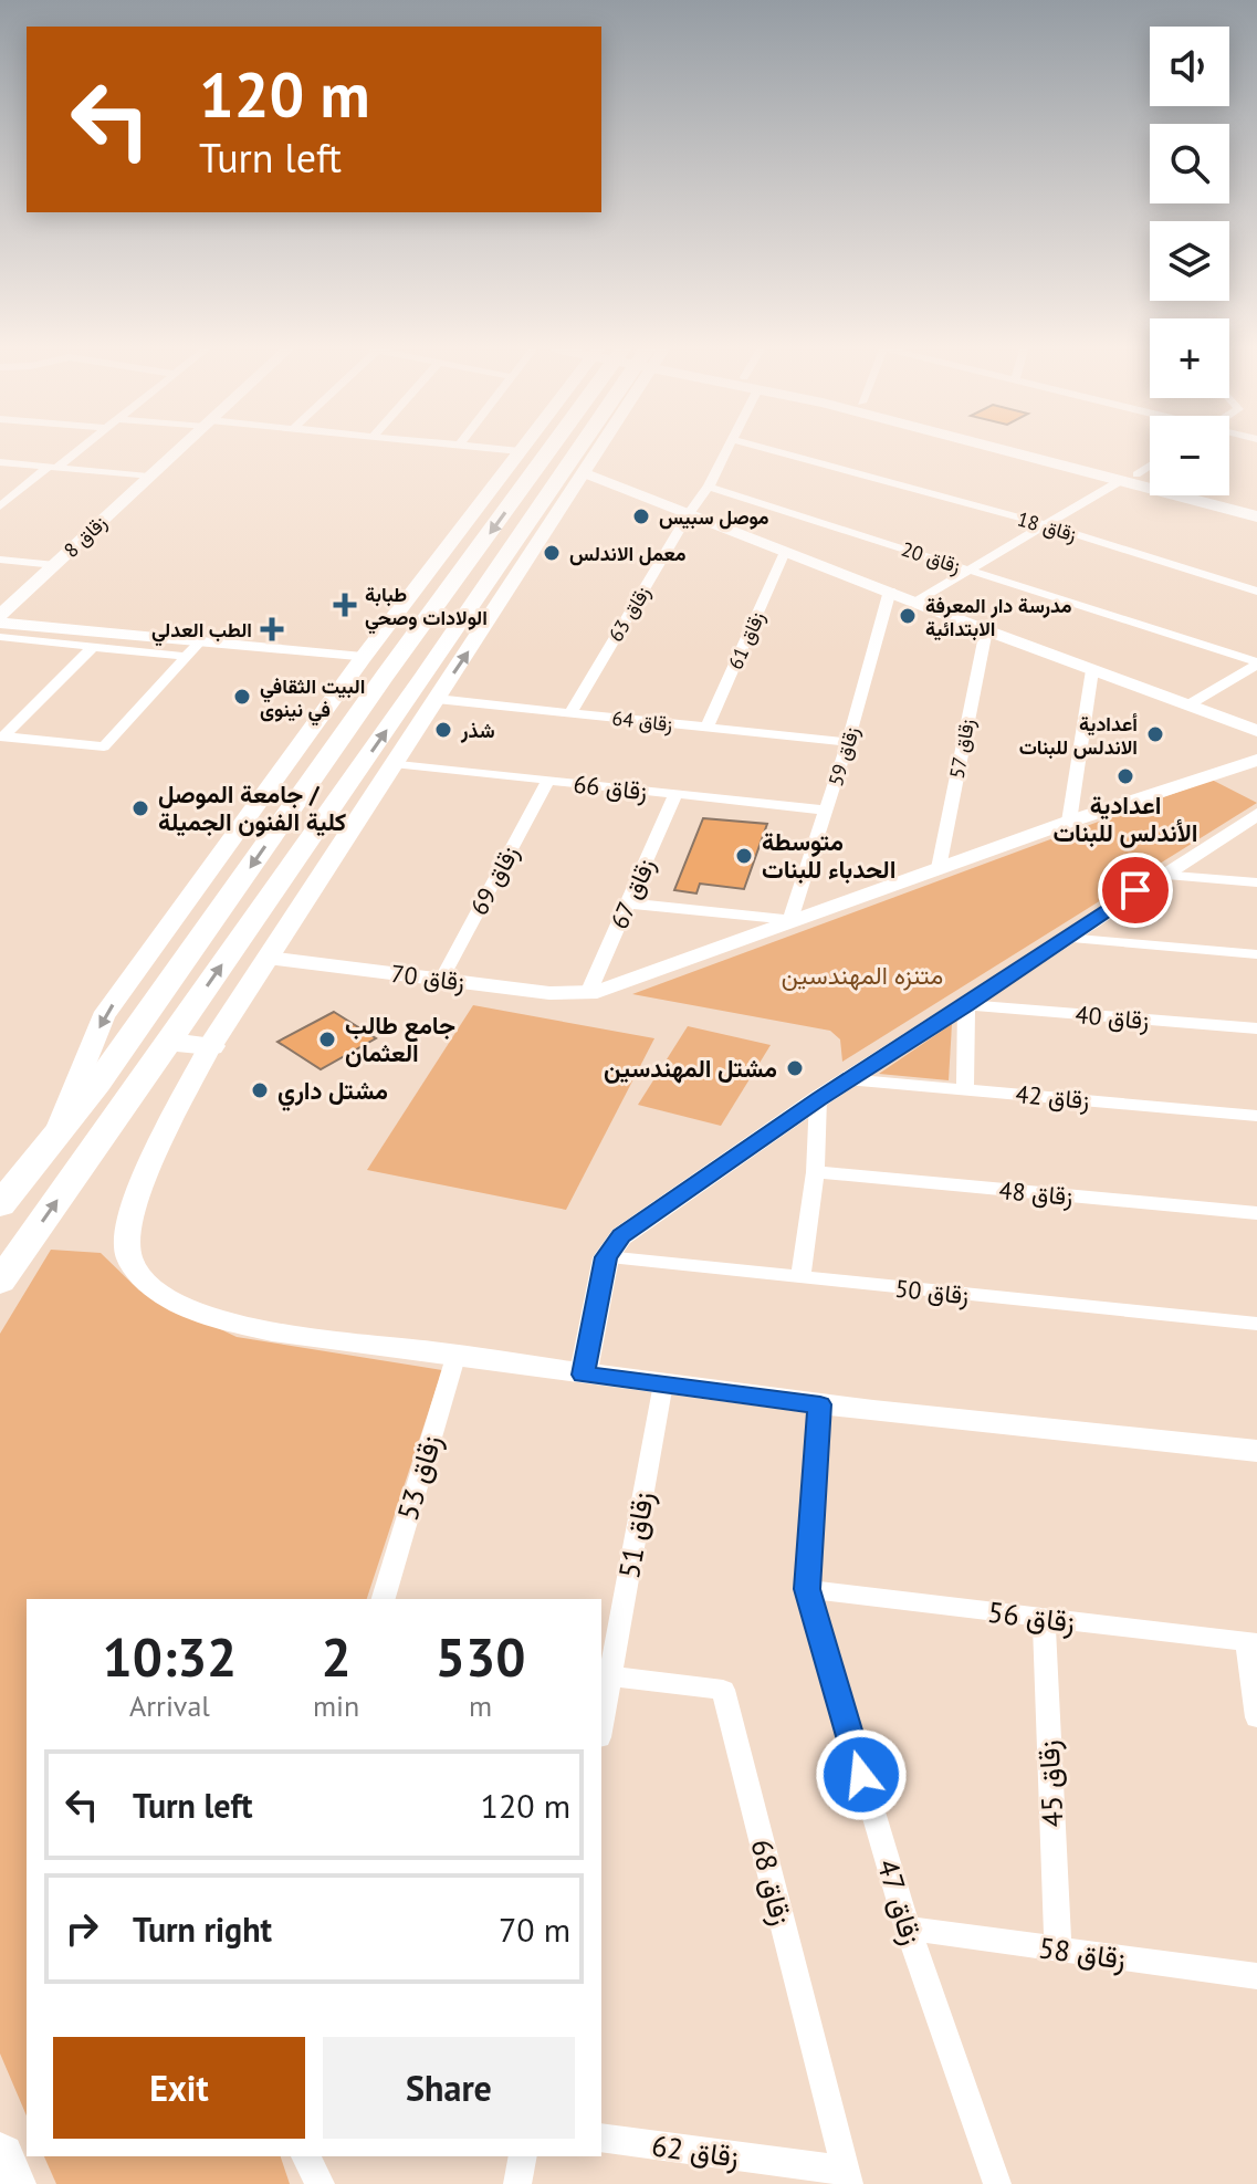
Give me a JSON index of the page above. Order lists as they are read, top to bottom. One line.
{"streets":{"street":["زقاق 18","زقاق 8","زقاق 20","زقاق 63","زقاق 61","زقاق 64","زقاق 57","زقاق 59","زقاق 66","زقاق 69","زقاق 67","زقاق 70","زقاق 40","زقاق 42","زقاق 48","زقاق 50","زقاق 53","زقاق 51","زقاق 56","زقاق 45","زقاق 68","زقاق 47","زقاق 58","زقاق 62"]},"crossings":[["زقاق 20","زقاق 63"],["زقاق 63","زقاق 64"],["زقاق 61","زقاق 64"],["زقاق 64","زقاق 59"],["زقاق 59","زقاق 66"],["زقاق 66","زقاق 69"],["زقاق 66","زقاق 67"],["زقاق 69","زقاق 70"],["زقاق 67","زقاق 70"],["زقاق 51","زقاق 68"],["زقاق 56","زقاق 45"],["زقاق 56","زقاق 47"],["زقاق 45","زقاق 58"],["زقاق 68","زقاق 62"],["زقاق 47","زقاق 58"]],"parks":["متنزه المهندسين"],"places":{"other":["موصل سبيس","معمل الاندلس","مدرسة دار المعرفة الابتدائية","البيت الثقافي في نينوى","شذر","أعدادية الاندلس للبنات","اعدادية الأندلس للبنات","جامعة الموصل / كلية الفنون الجميلة","متوسطة الحدباء للبنات","جامع طالب العثمان","مشتل المهندسين","مشتل داري"],"health":["طبابة الولادات وصحي","الطب العدلي"]},"page":{"map_buttons":["+","−"],"turn":["120 m","Turn left"],"eta":["10:32","Arrival","2","min","530","m"],"list":[{"name":"Turn left","value":"120 m"},{"name":"Turn right","value":"70 m"}],"buttons":["Exit","Share"]}}
